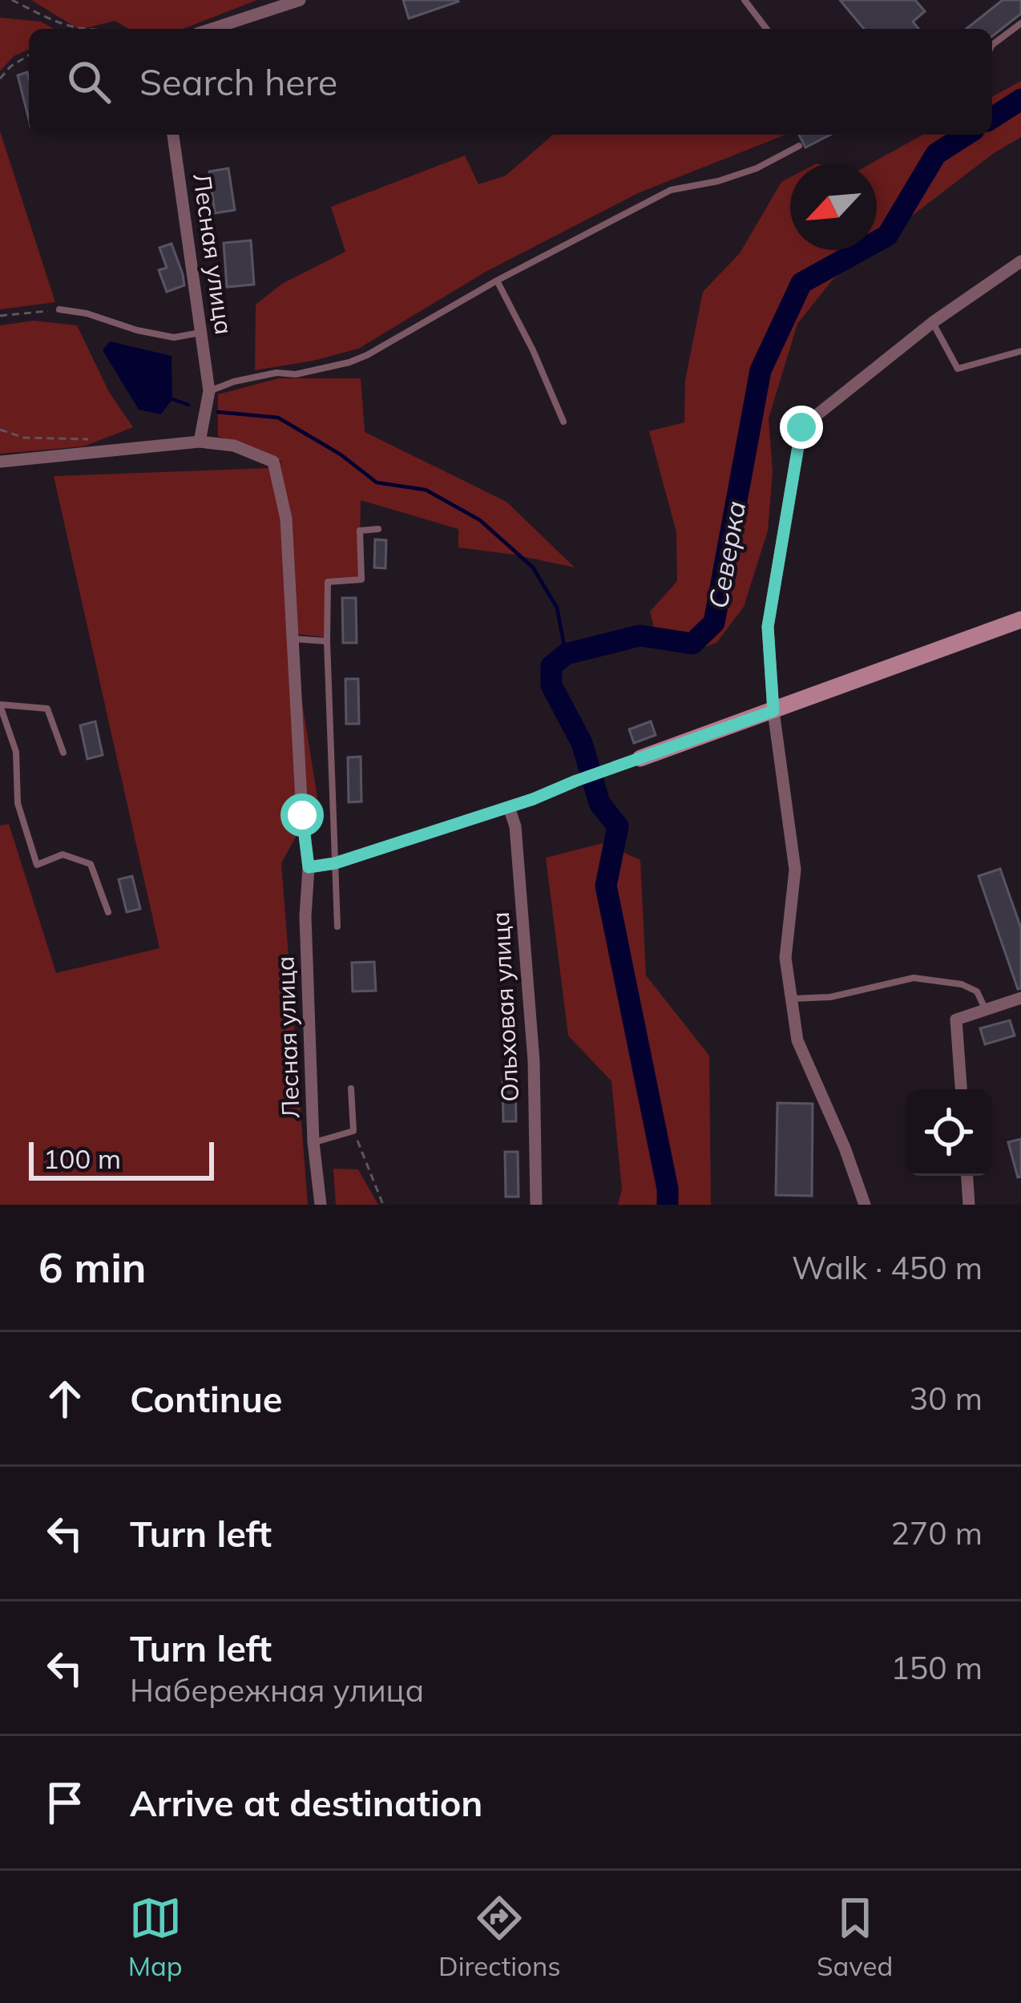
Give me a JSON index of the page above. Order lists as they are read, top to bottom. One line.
{"streets":{"street":["Лесная улица","Ольховая улица"]},"water":["Северка"],"scale_bar":"100 m","north":"bottom left","page":{"search":"Search here","scale":"100 m","heading":["6 min","Walk · 450 m"],"list":[["Continue","30 m"],["Turn left","270 m"],["Turn left","Набережная улица","150 m"],"Arrive at destination"],"nav":["Map","Directions","Saved"]}}
